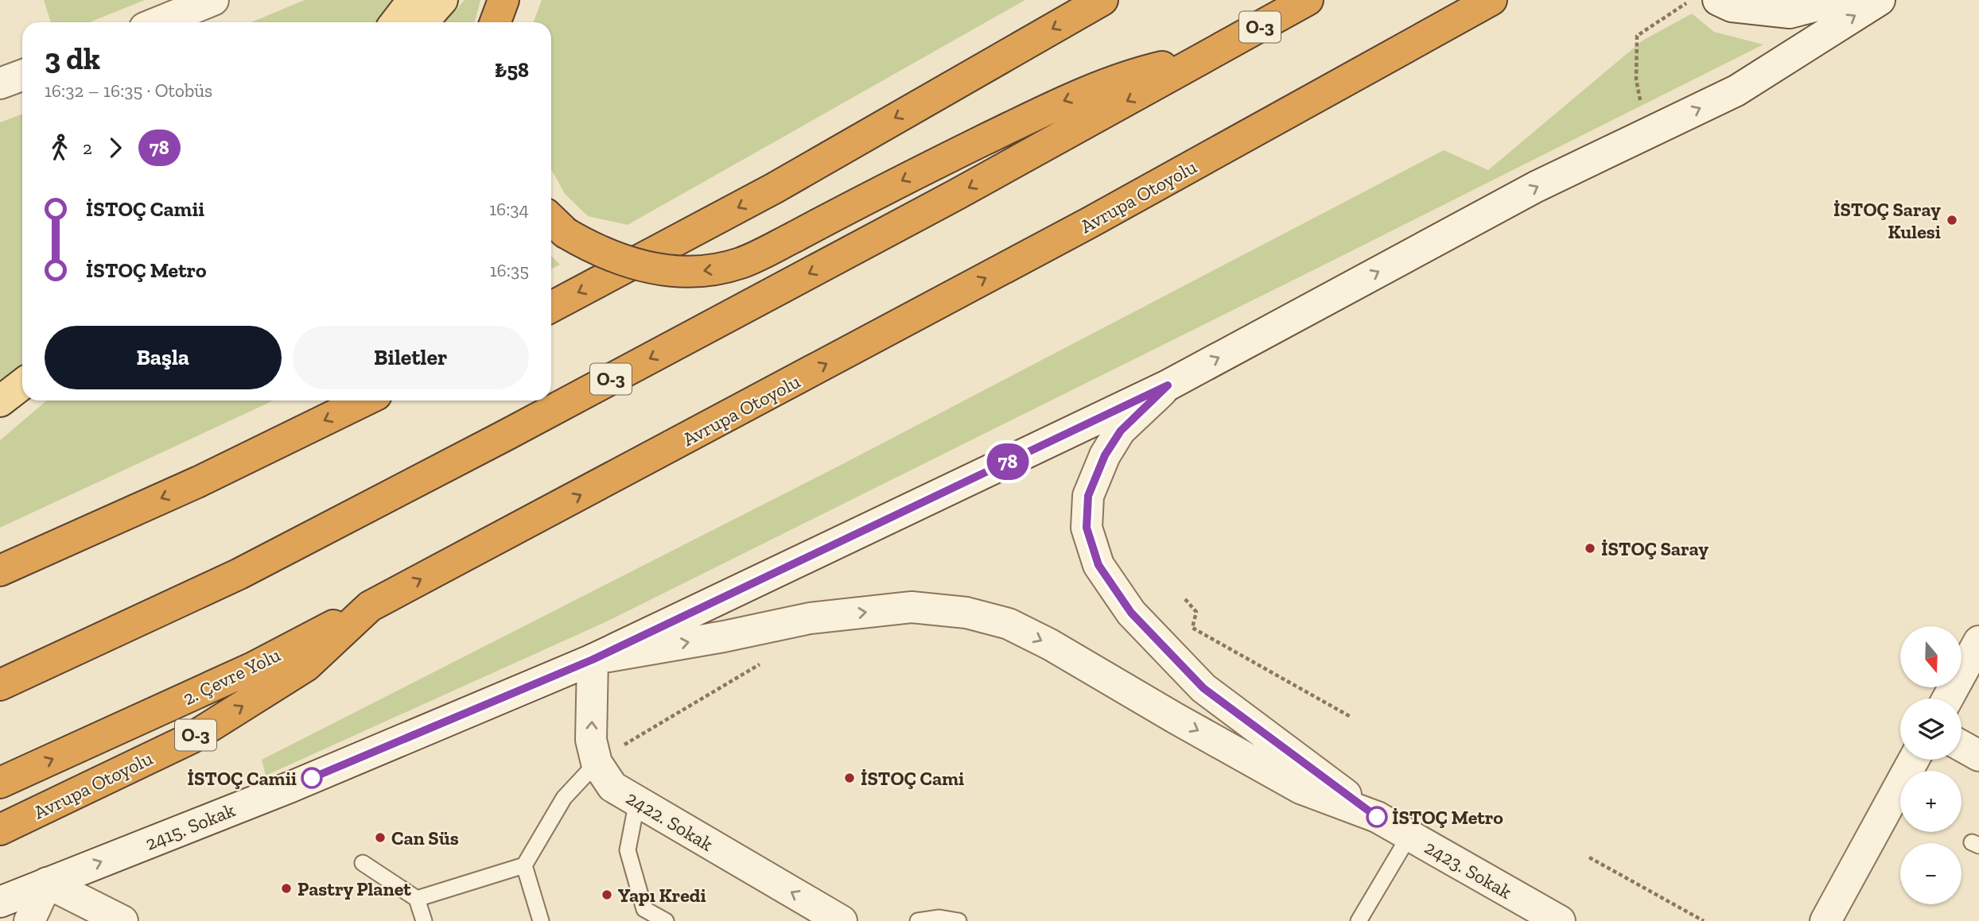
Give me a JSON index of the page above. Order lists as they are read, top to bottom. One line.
{"streets":{"highway":["O-3","Avrupa Otoyolu","2. Çevre Yolu"],"street":["2422. Sokak","2415. Sokak","2423. Sokak"]},"crossings":[["Avrupa Otoyolu","2. Çevre Yolu"],["2422. Sokak","2415. Sokak"]],"one_way":["2422. Sokak","2415. Sokak"],"places":["İSTOÇ Saray Kulesi","İSTOÇ Saray","İSTOÇ Camii","İSTOÇ Cami","İSTOÇ Metro","Can Süs","Pastry Planet","Yapı Kredi"],"lines":["bus line 78"],"north":"bottom","page":{"on_map":"78","heading":["3 dk","16:32 – 16:35 · Otobüs","₺58"],"legs":["2","78"],"list":[{"name":"İSTOÇ Camii","value":"16:34"},{"name":"İSTOÇ Metro","value":"16:35"}],"buttons":["Başla","Biletler"],"map_buttons":["+","−"]}}
